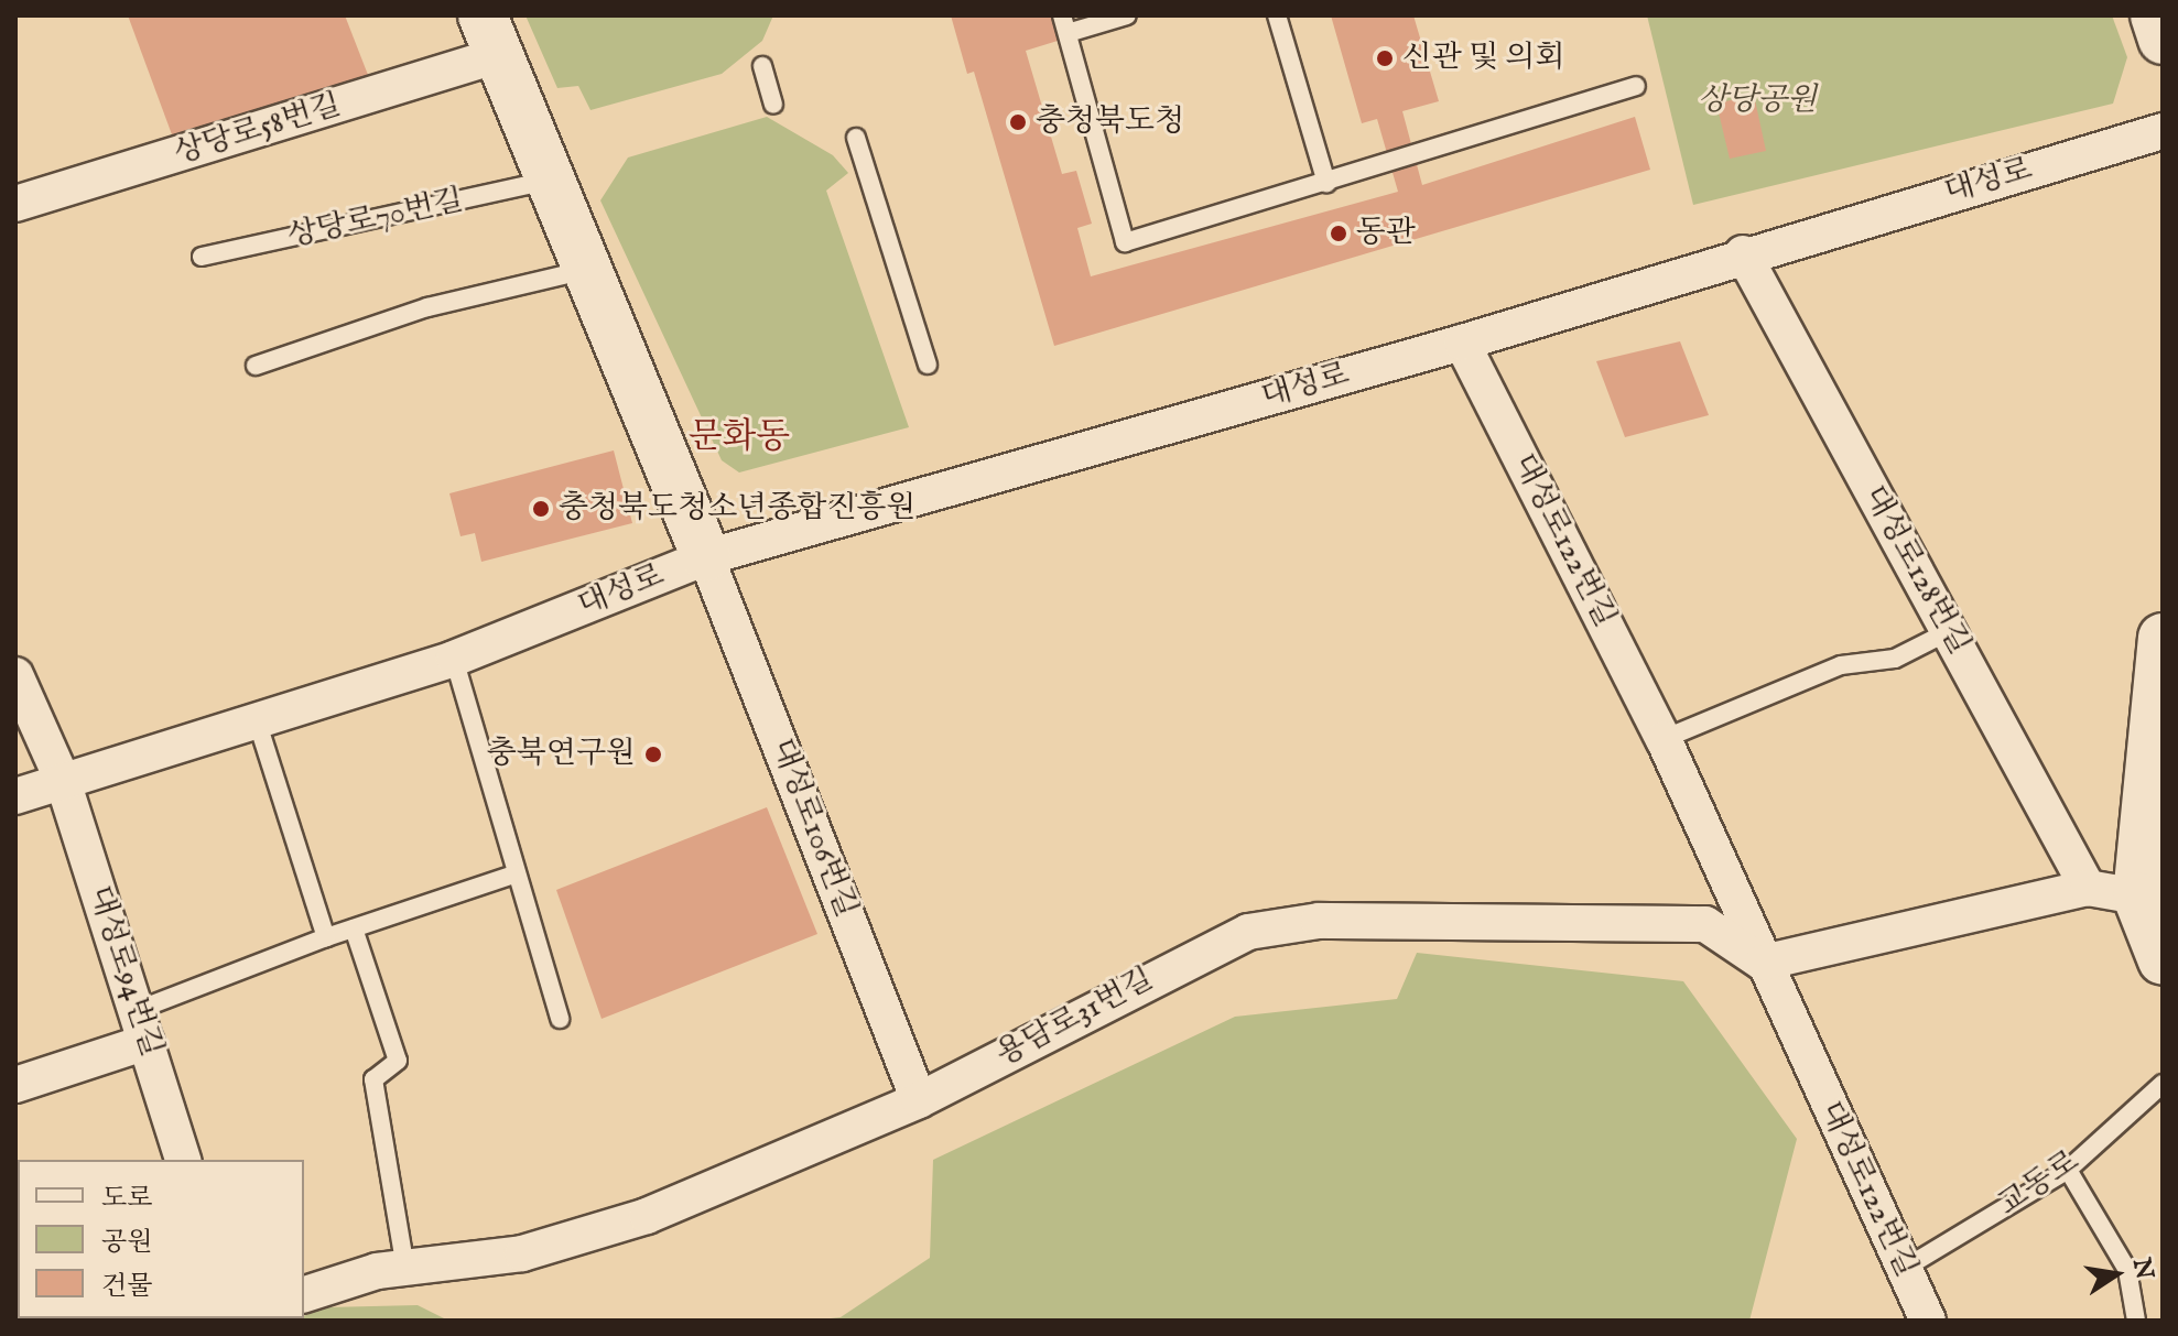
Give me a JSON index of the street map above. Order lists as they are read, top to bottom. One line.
{"streets":{"street":["상당로58번길","대성로","대성로122번길","대성로128번길","대성로106번길","대성로94번길","용담로31번길"],"lane":["상당로70번길","교동로"]},"crossings":[["대성로","대성로122번길"],["대성로","대성로128번길"],["대성로","대성로106번길"],["대성로","대성로94번길"],["대성로122번길","용담로31번길"],["대성로122번길","교동로"],["대성로106번길","용담로31번길"]],"districts":["문화동"],"parks":["상당공원"],"places":["신관 및 의회","충청북도청","동관","충청북도청소년종합진흥원","충북연구원"],"legend":["도로","공원","건물"],"north":"right"}
